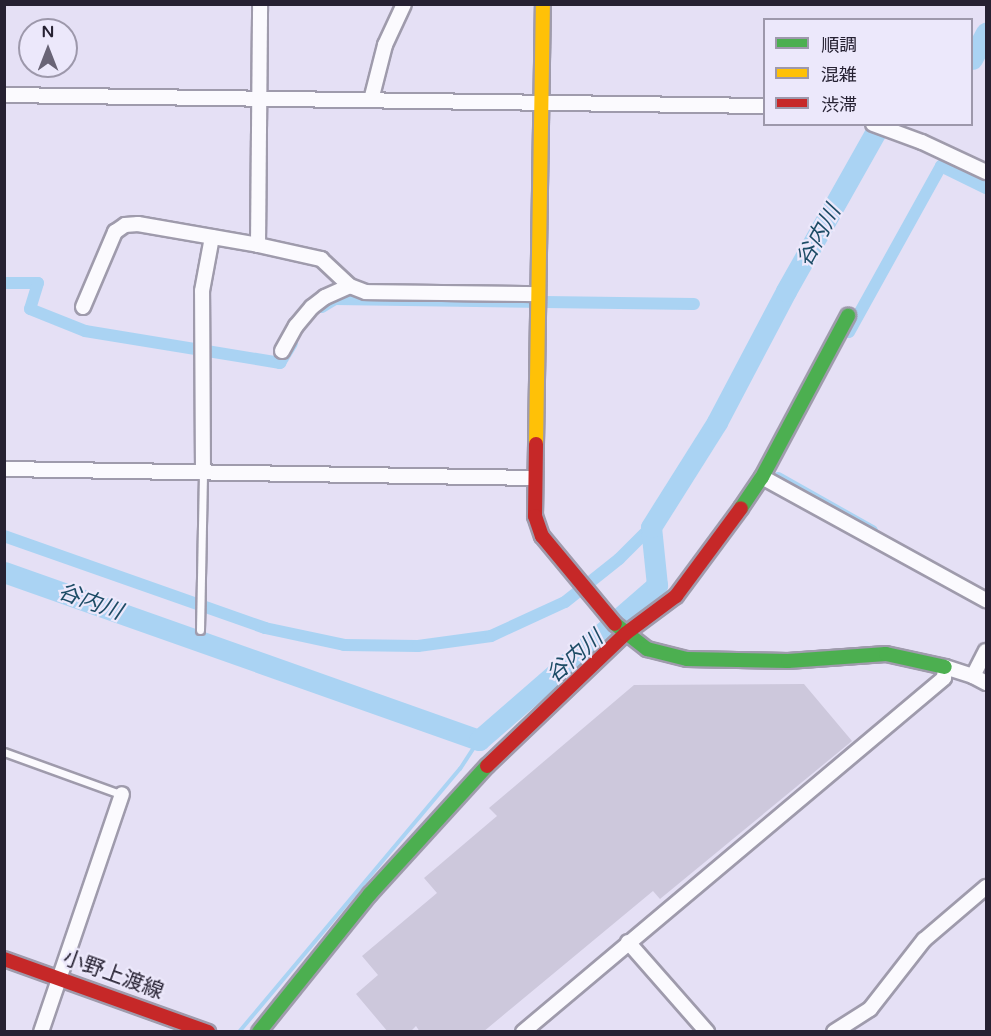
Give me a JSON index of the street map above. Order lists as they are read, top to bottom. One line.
{"streets":{"street":["小野上渡線"]},"water":["谷内川"],"legend":["順調","混雑","渋滞"],"north":"top"}
